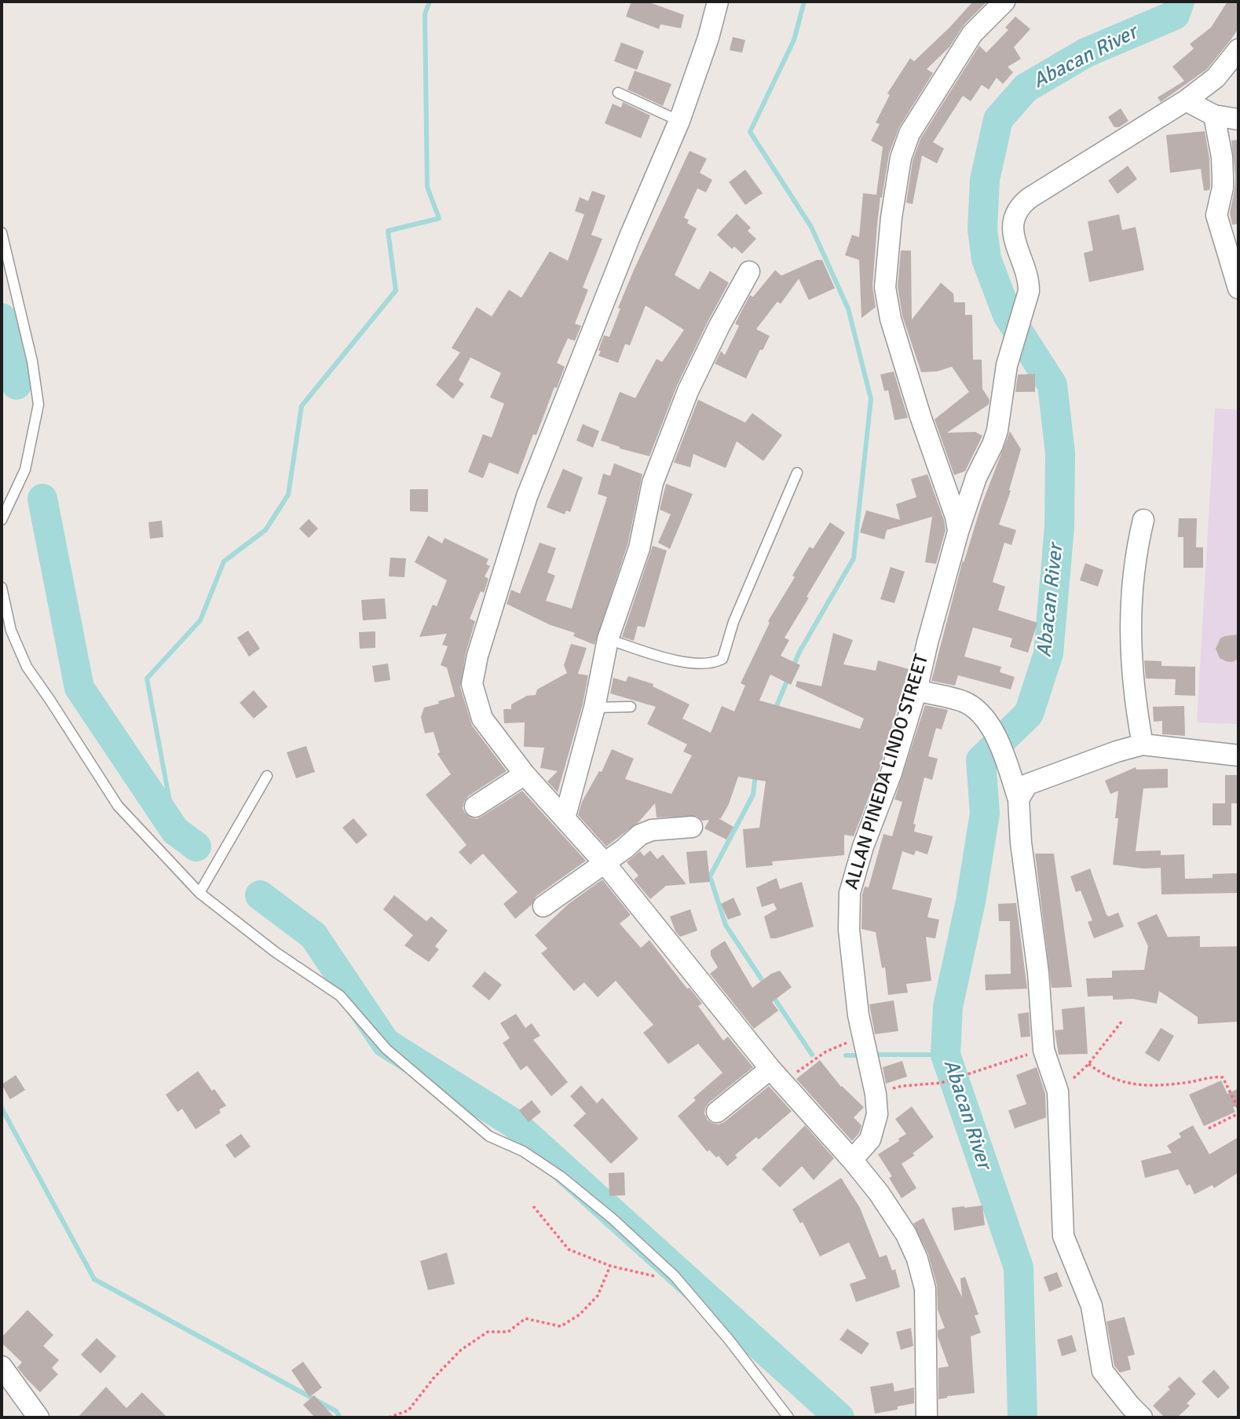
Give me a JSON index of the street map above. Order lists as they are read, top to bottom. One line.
{"streets":{"street":["ALLAN PINEDA LINDO STREET"]},"water":["Abacan River"]}
